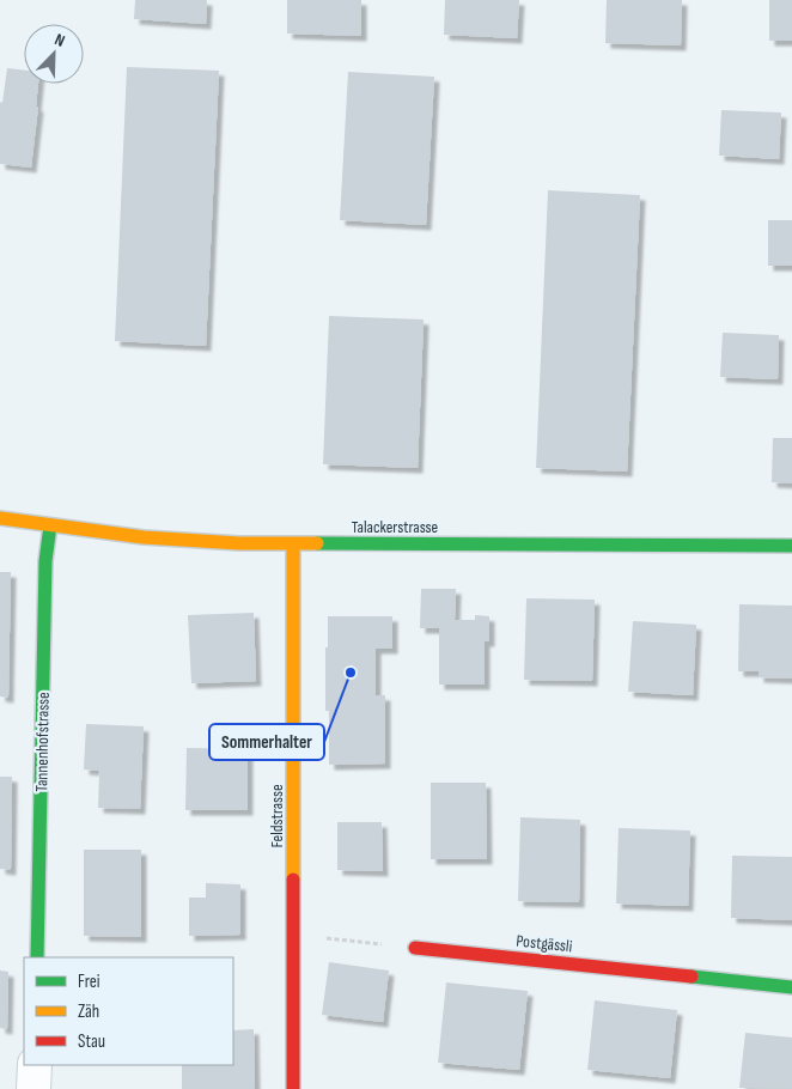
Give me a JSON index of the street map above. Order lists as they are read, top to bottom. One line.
{"streets":{"street":["Talackerstrasse","Tannenhofstrasse","Feldstrasse","Postgässli"]},"crossings":[["Talackerstrasse","Tannenhofstrasse"],["Talackerstrasse","Feldstrasse"]],"places":["Sommerhalter"],"legend":["Frei","Zäh","Stau"],"north":"top right"}
